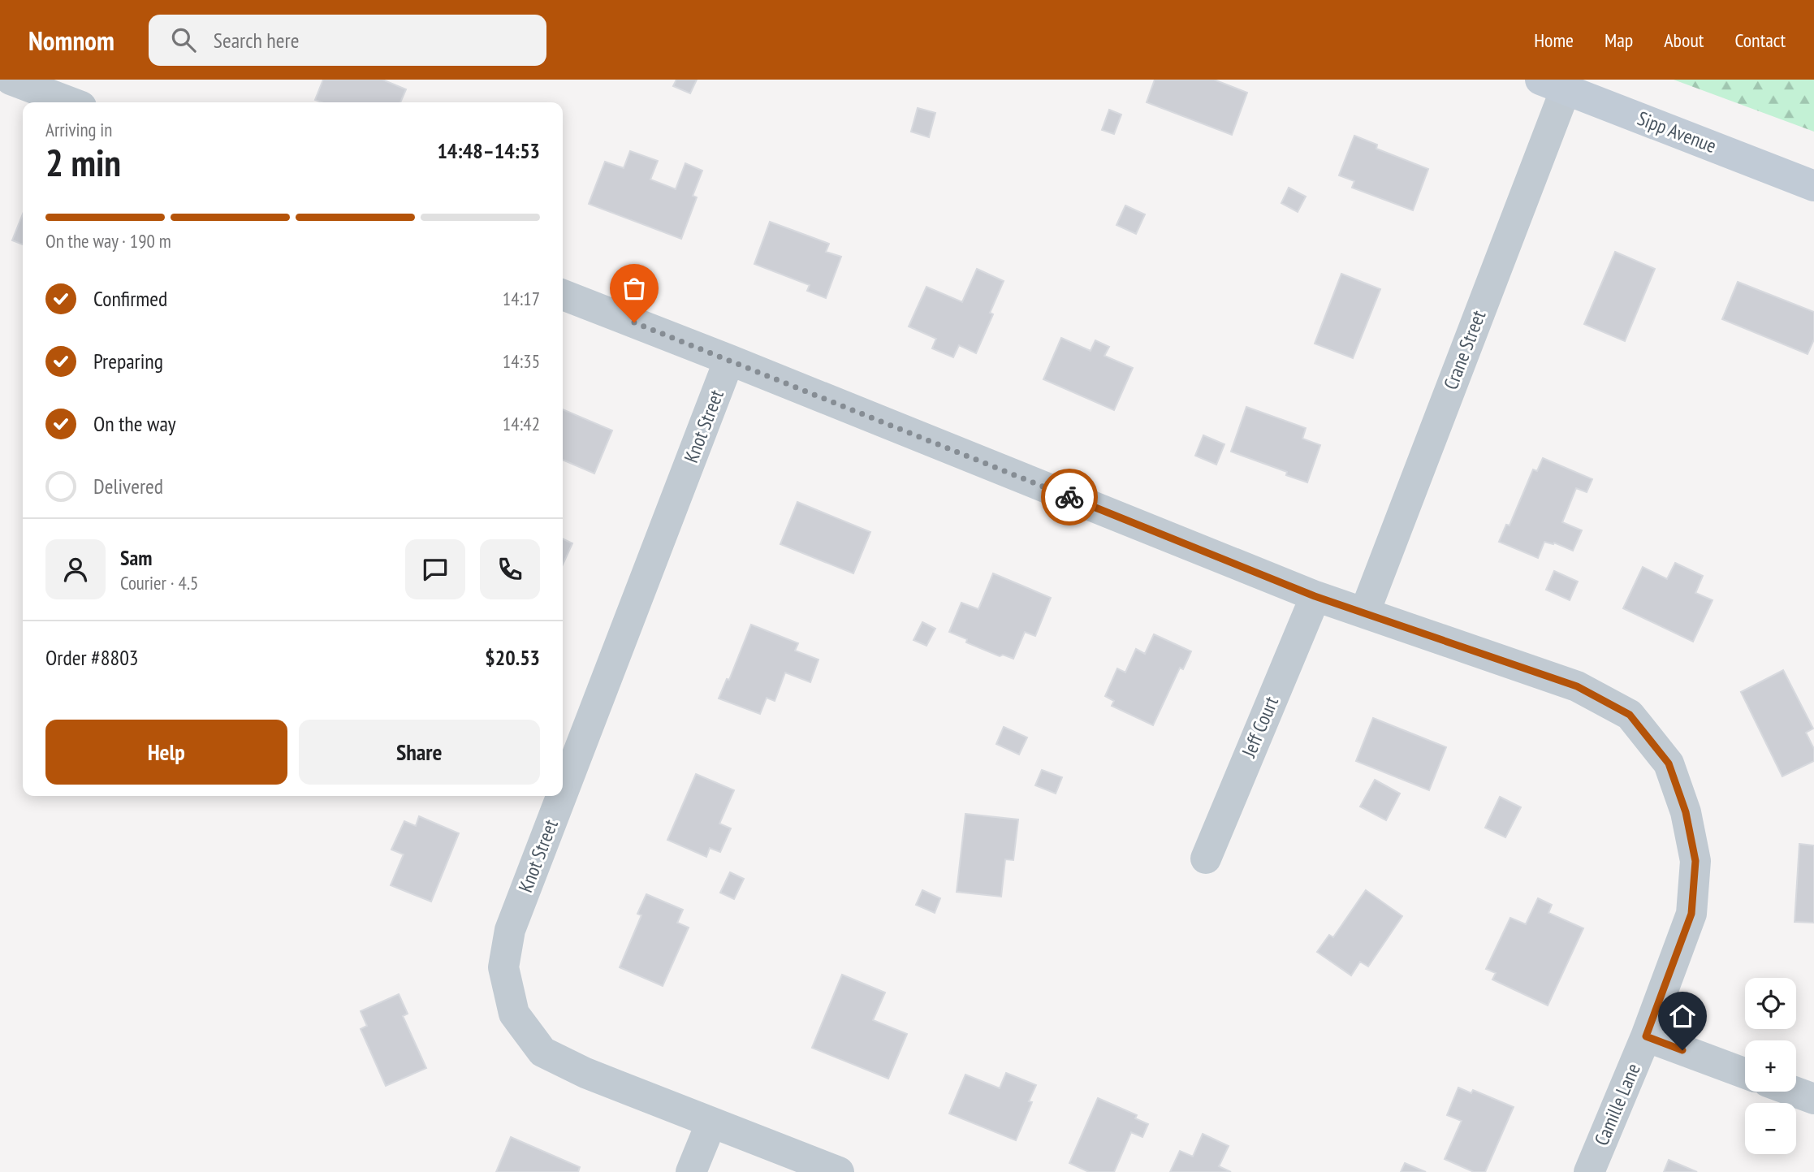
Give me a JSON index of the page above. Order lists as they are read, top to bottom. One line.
{"streets":{"street":["Sipp Avenue","Crane Street","Knot Street","Jeff Court","Camille Lane"]},"crossings":[["Sipp Avenue","Crane Street"],["Crane Street","Camille Lane"],["Knot Street","Camille Lane"],["Jeff Court","Camille Lane"]],"page":{"header":"Nomnom","search":"Search here","nav":["Home","Map","About","Contact"],"heading":["2 min","Arriving in","14:48–14:53"],"panel":["Sam","Courier · 4.5","Order #8803","$20.53"],"bar":"On the way · 190 m","list":[["Confirmed","14:17"],["Preparing","14:35"],["On the way","14:42"],"Delivered"],"buttons":["Help","Share"],"map_buttons":["+","−"]}}
